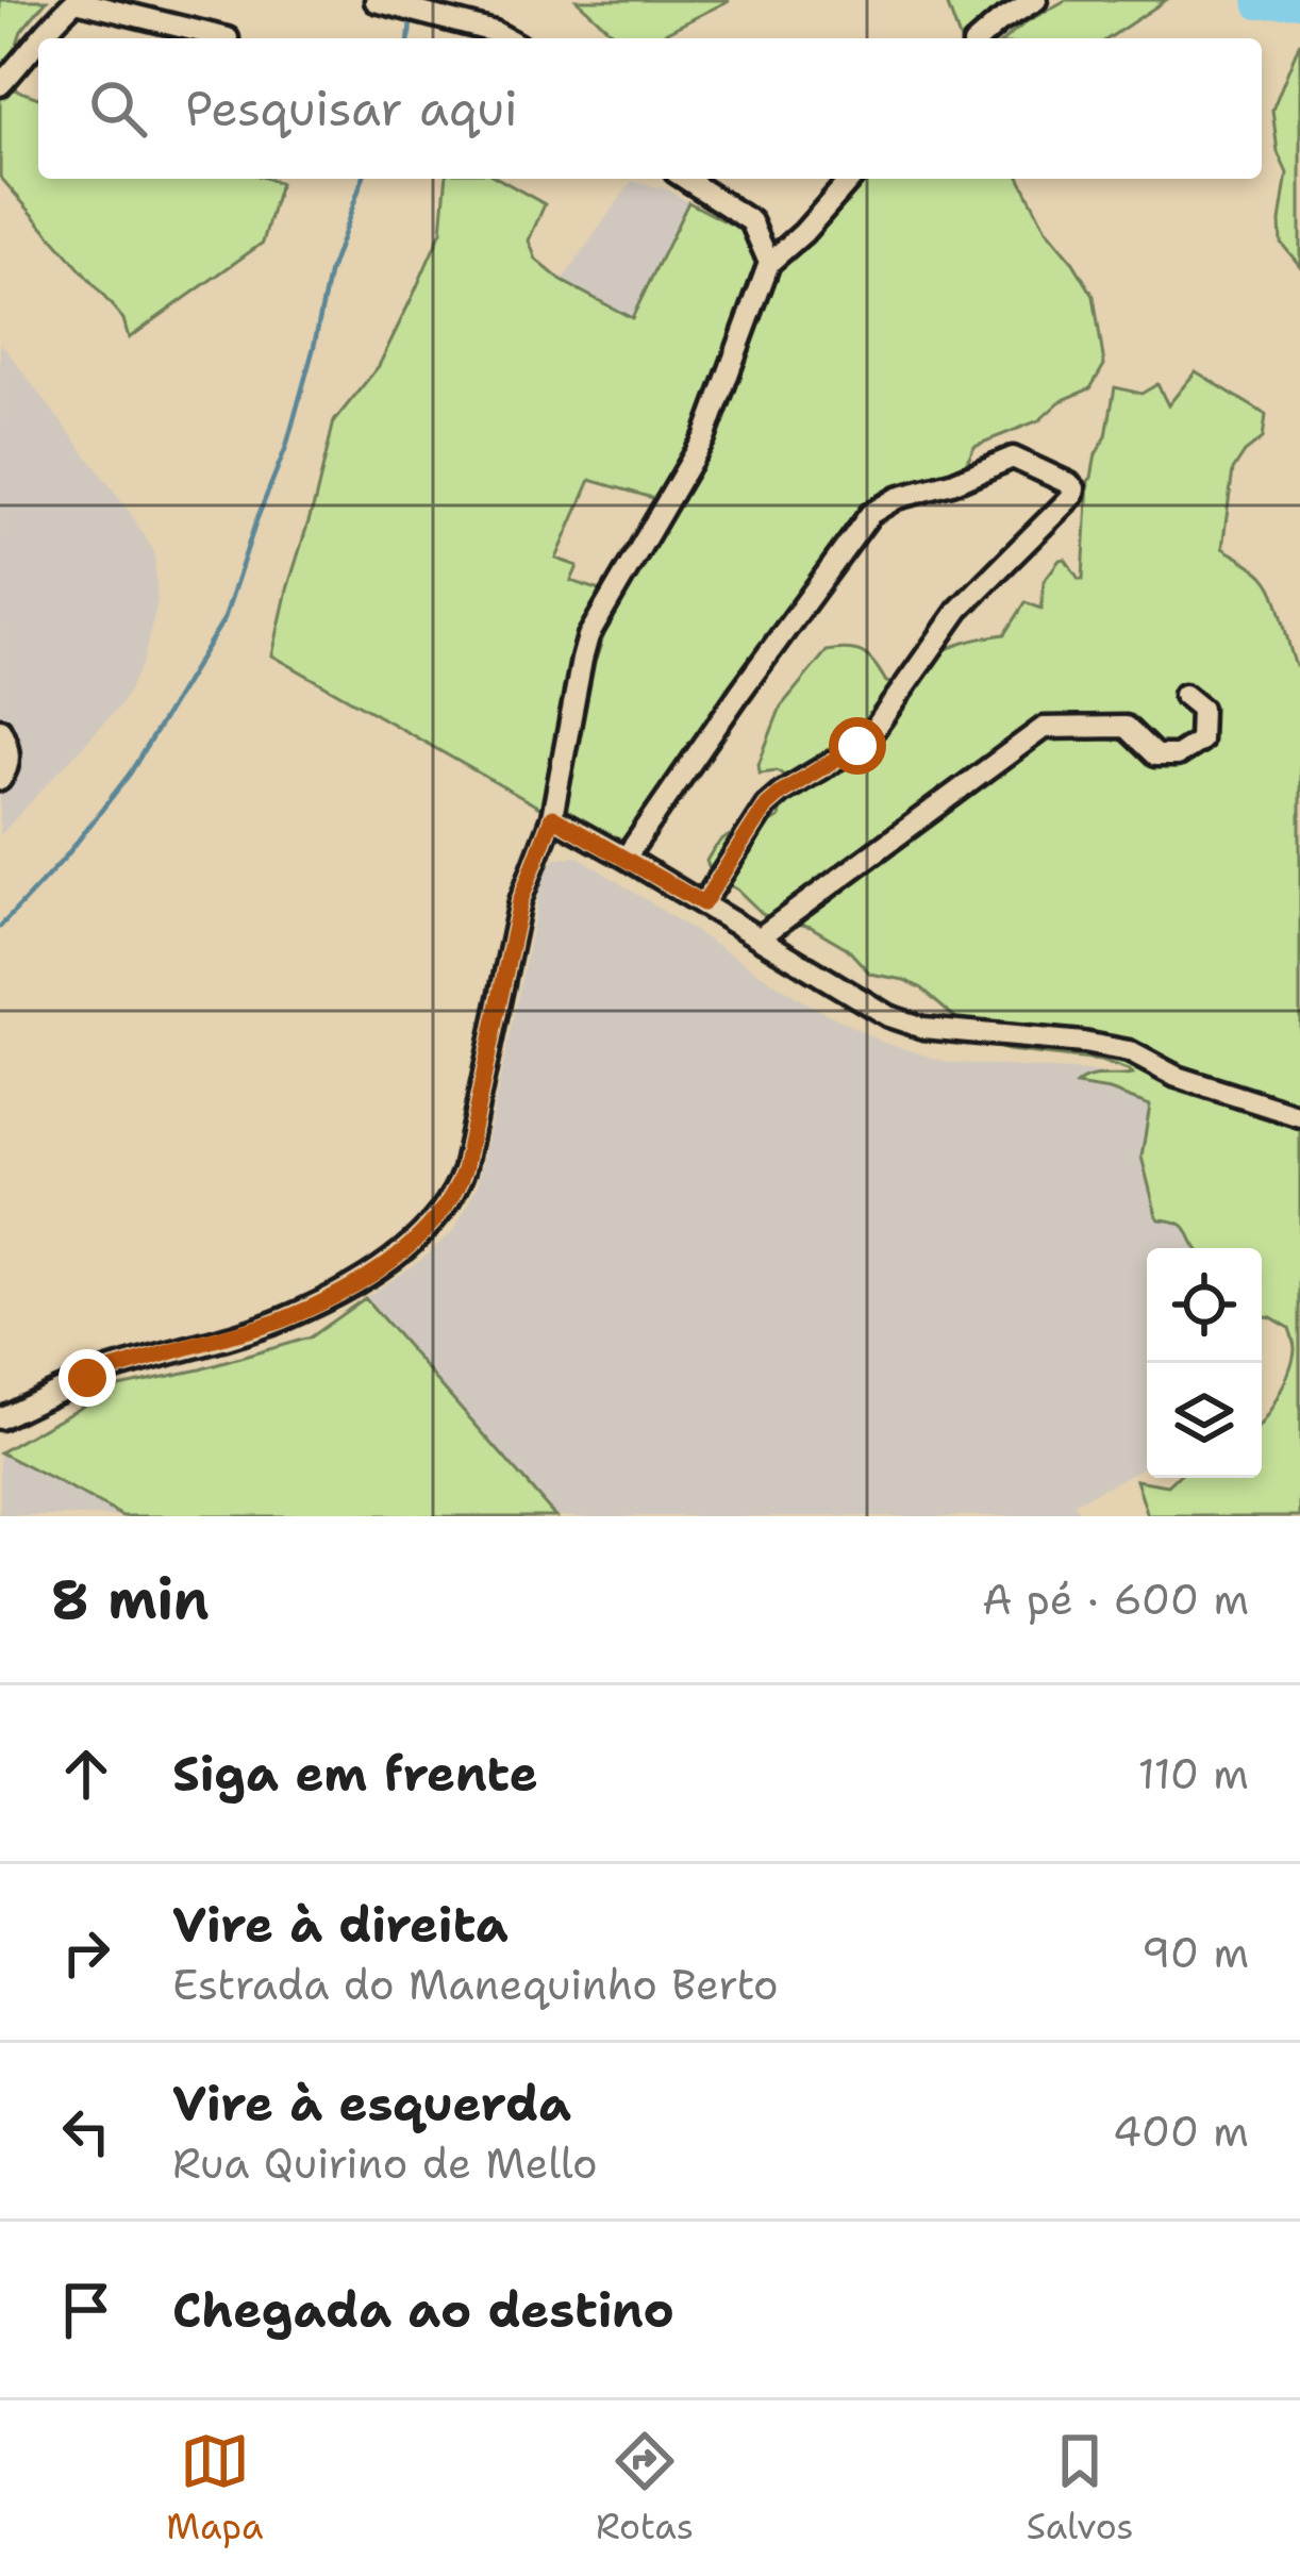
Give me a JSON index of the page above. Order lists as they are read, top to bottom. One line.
{"page":{"search":"Pesquisar aqui","heading":["8 min","A pé · 600 m"],"list":[["Siga em frente","110 m"],["Vire à direita","Estrada do Manequinho Berto","90 m"],["Vire à esquerda","Rua Quirino de Mello","400 m"],"Chegada ao destino"],"nav":["Mapa","Rotas","Salvos"]}}
